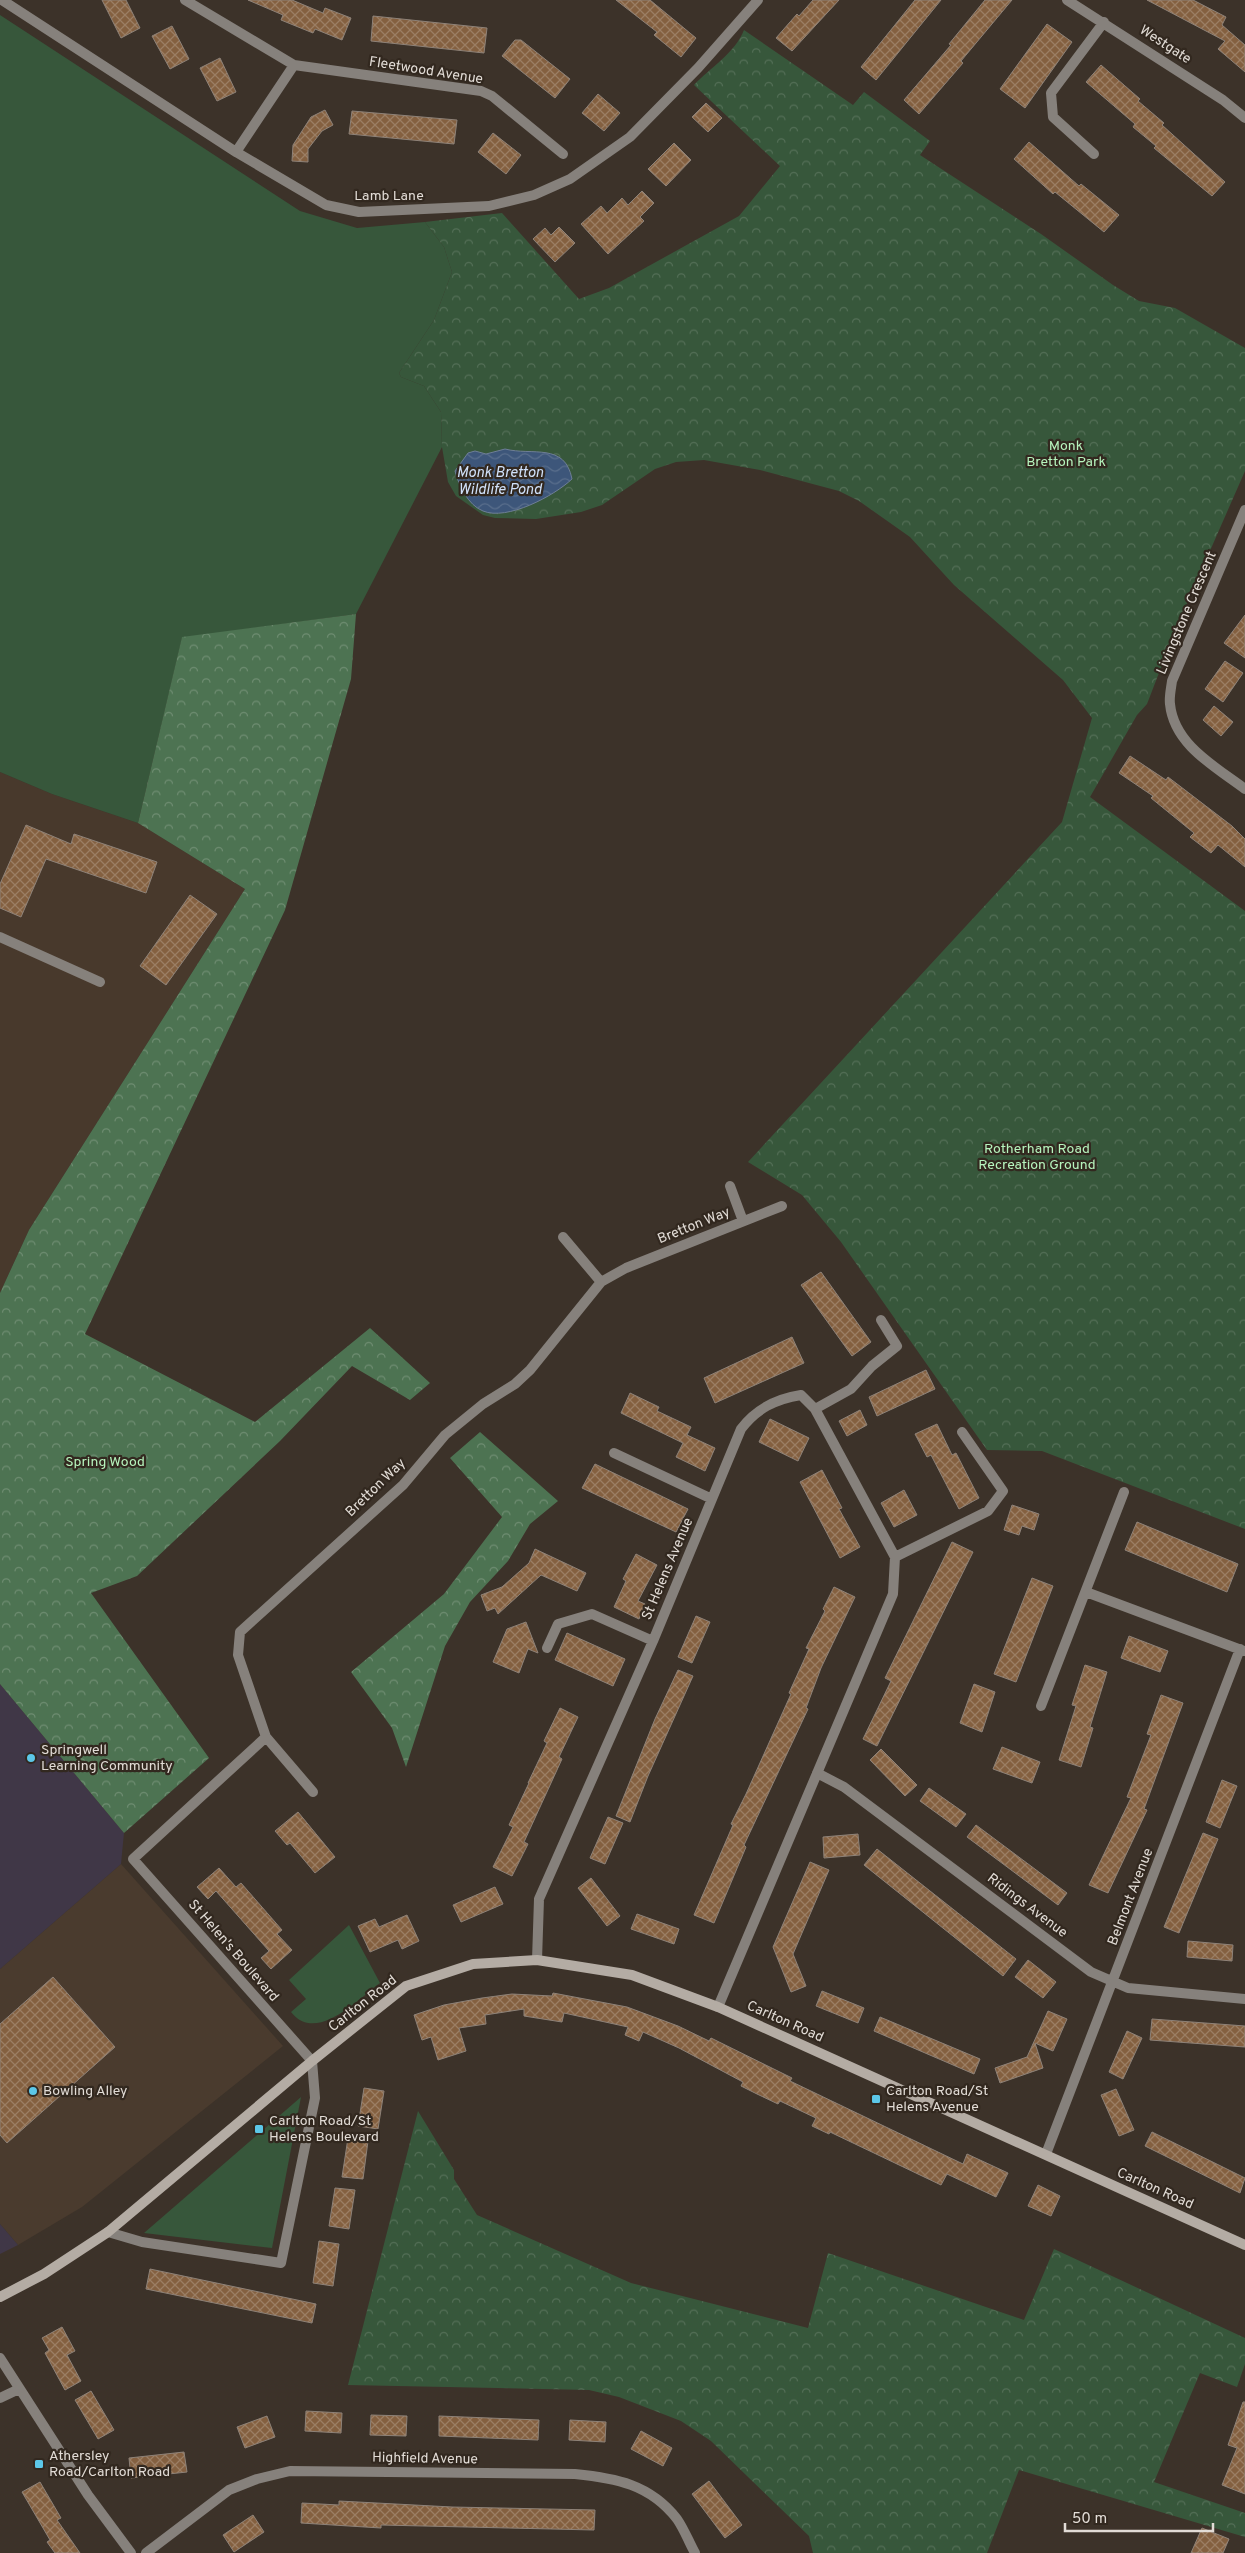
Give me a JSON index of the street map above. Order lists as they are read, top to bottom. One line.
{"streets":{"main road":["Carlton Road"],"street":["Westgate","Fleetwood Avenue","Lamb Lane","Livingstone Crescent","Bretton Way","St Helens Avenue","Belmont Avenue","Ridings Avenue","St Helen's Boulevard","Highfield Avenue"]},"crossings":[["Bretton Way","St Helen's Boulevard"],["St Helens Avenue","Carlton Road"],["Belmont Avenue","Ridings Avenue"],["Belmont Avenue","Carlton Road"],["St Helen's Boulevard","Carlton Road"]],"water":["Monk Bretton Wildlife Pond"],"parks":["Monk Bretton Park","Rotherham Road Recreation Ground","Spring Wood"],"places":{"other":["Springwell Learning Community","Bowling Alley"],"transit":["Carlton Road/St Helens Avenue","Carlton Road/St Helens Boulevard","Athersley Road/Carlton Road"]},"scale_bar":"50 m"}
